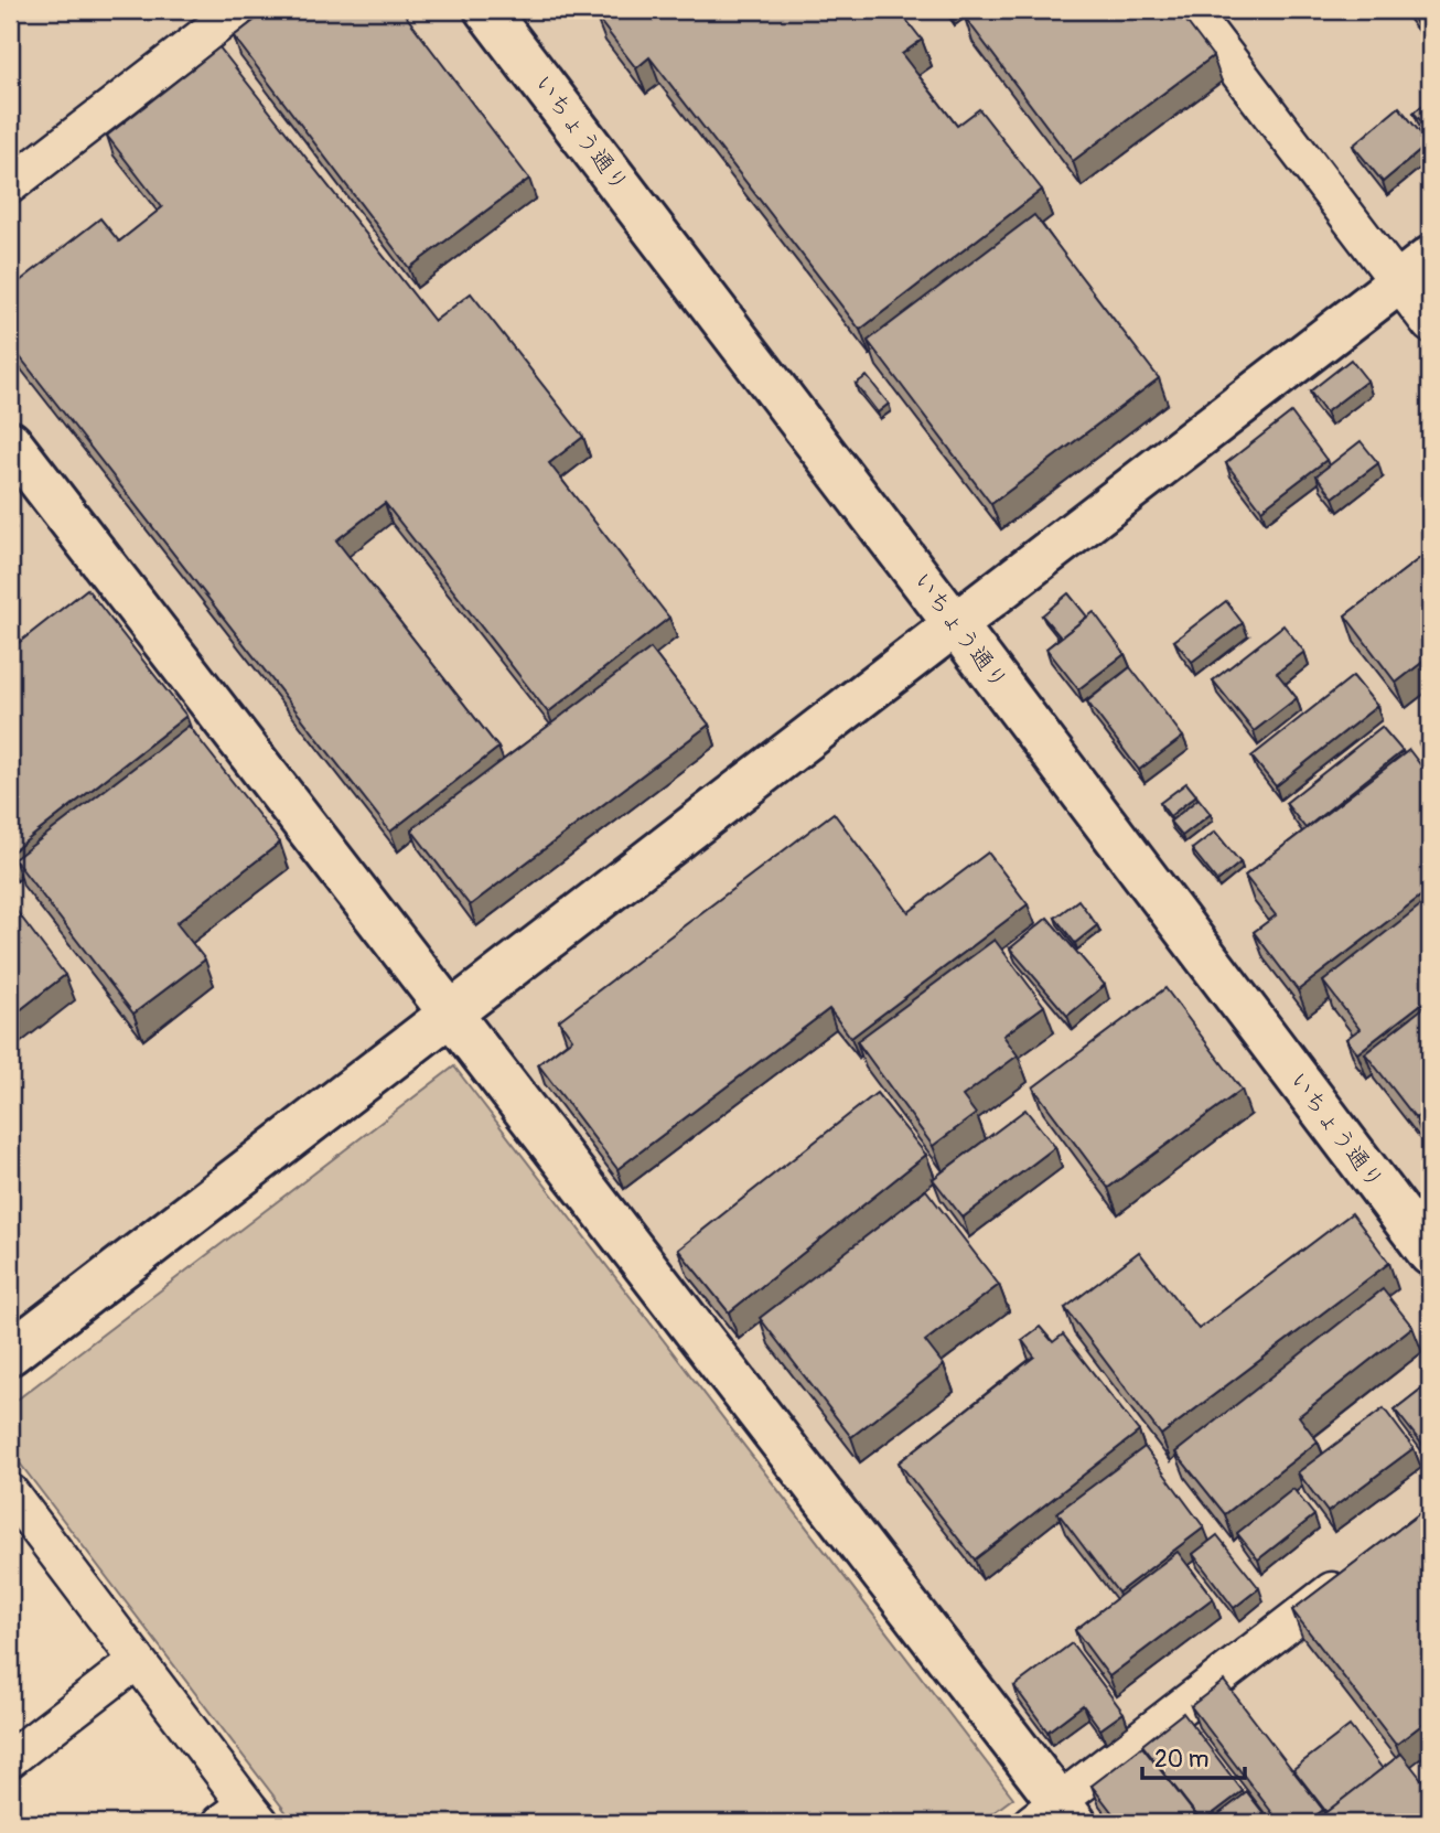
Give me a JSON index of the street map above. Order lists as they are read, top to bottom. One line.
{"streets":{"street":["いちょう通り"]},"scale_bar":"20 m"}
